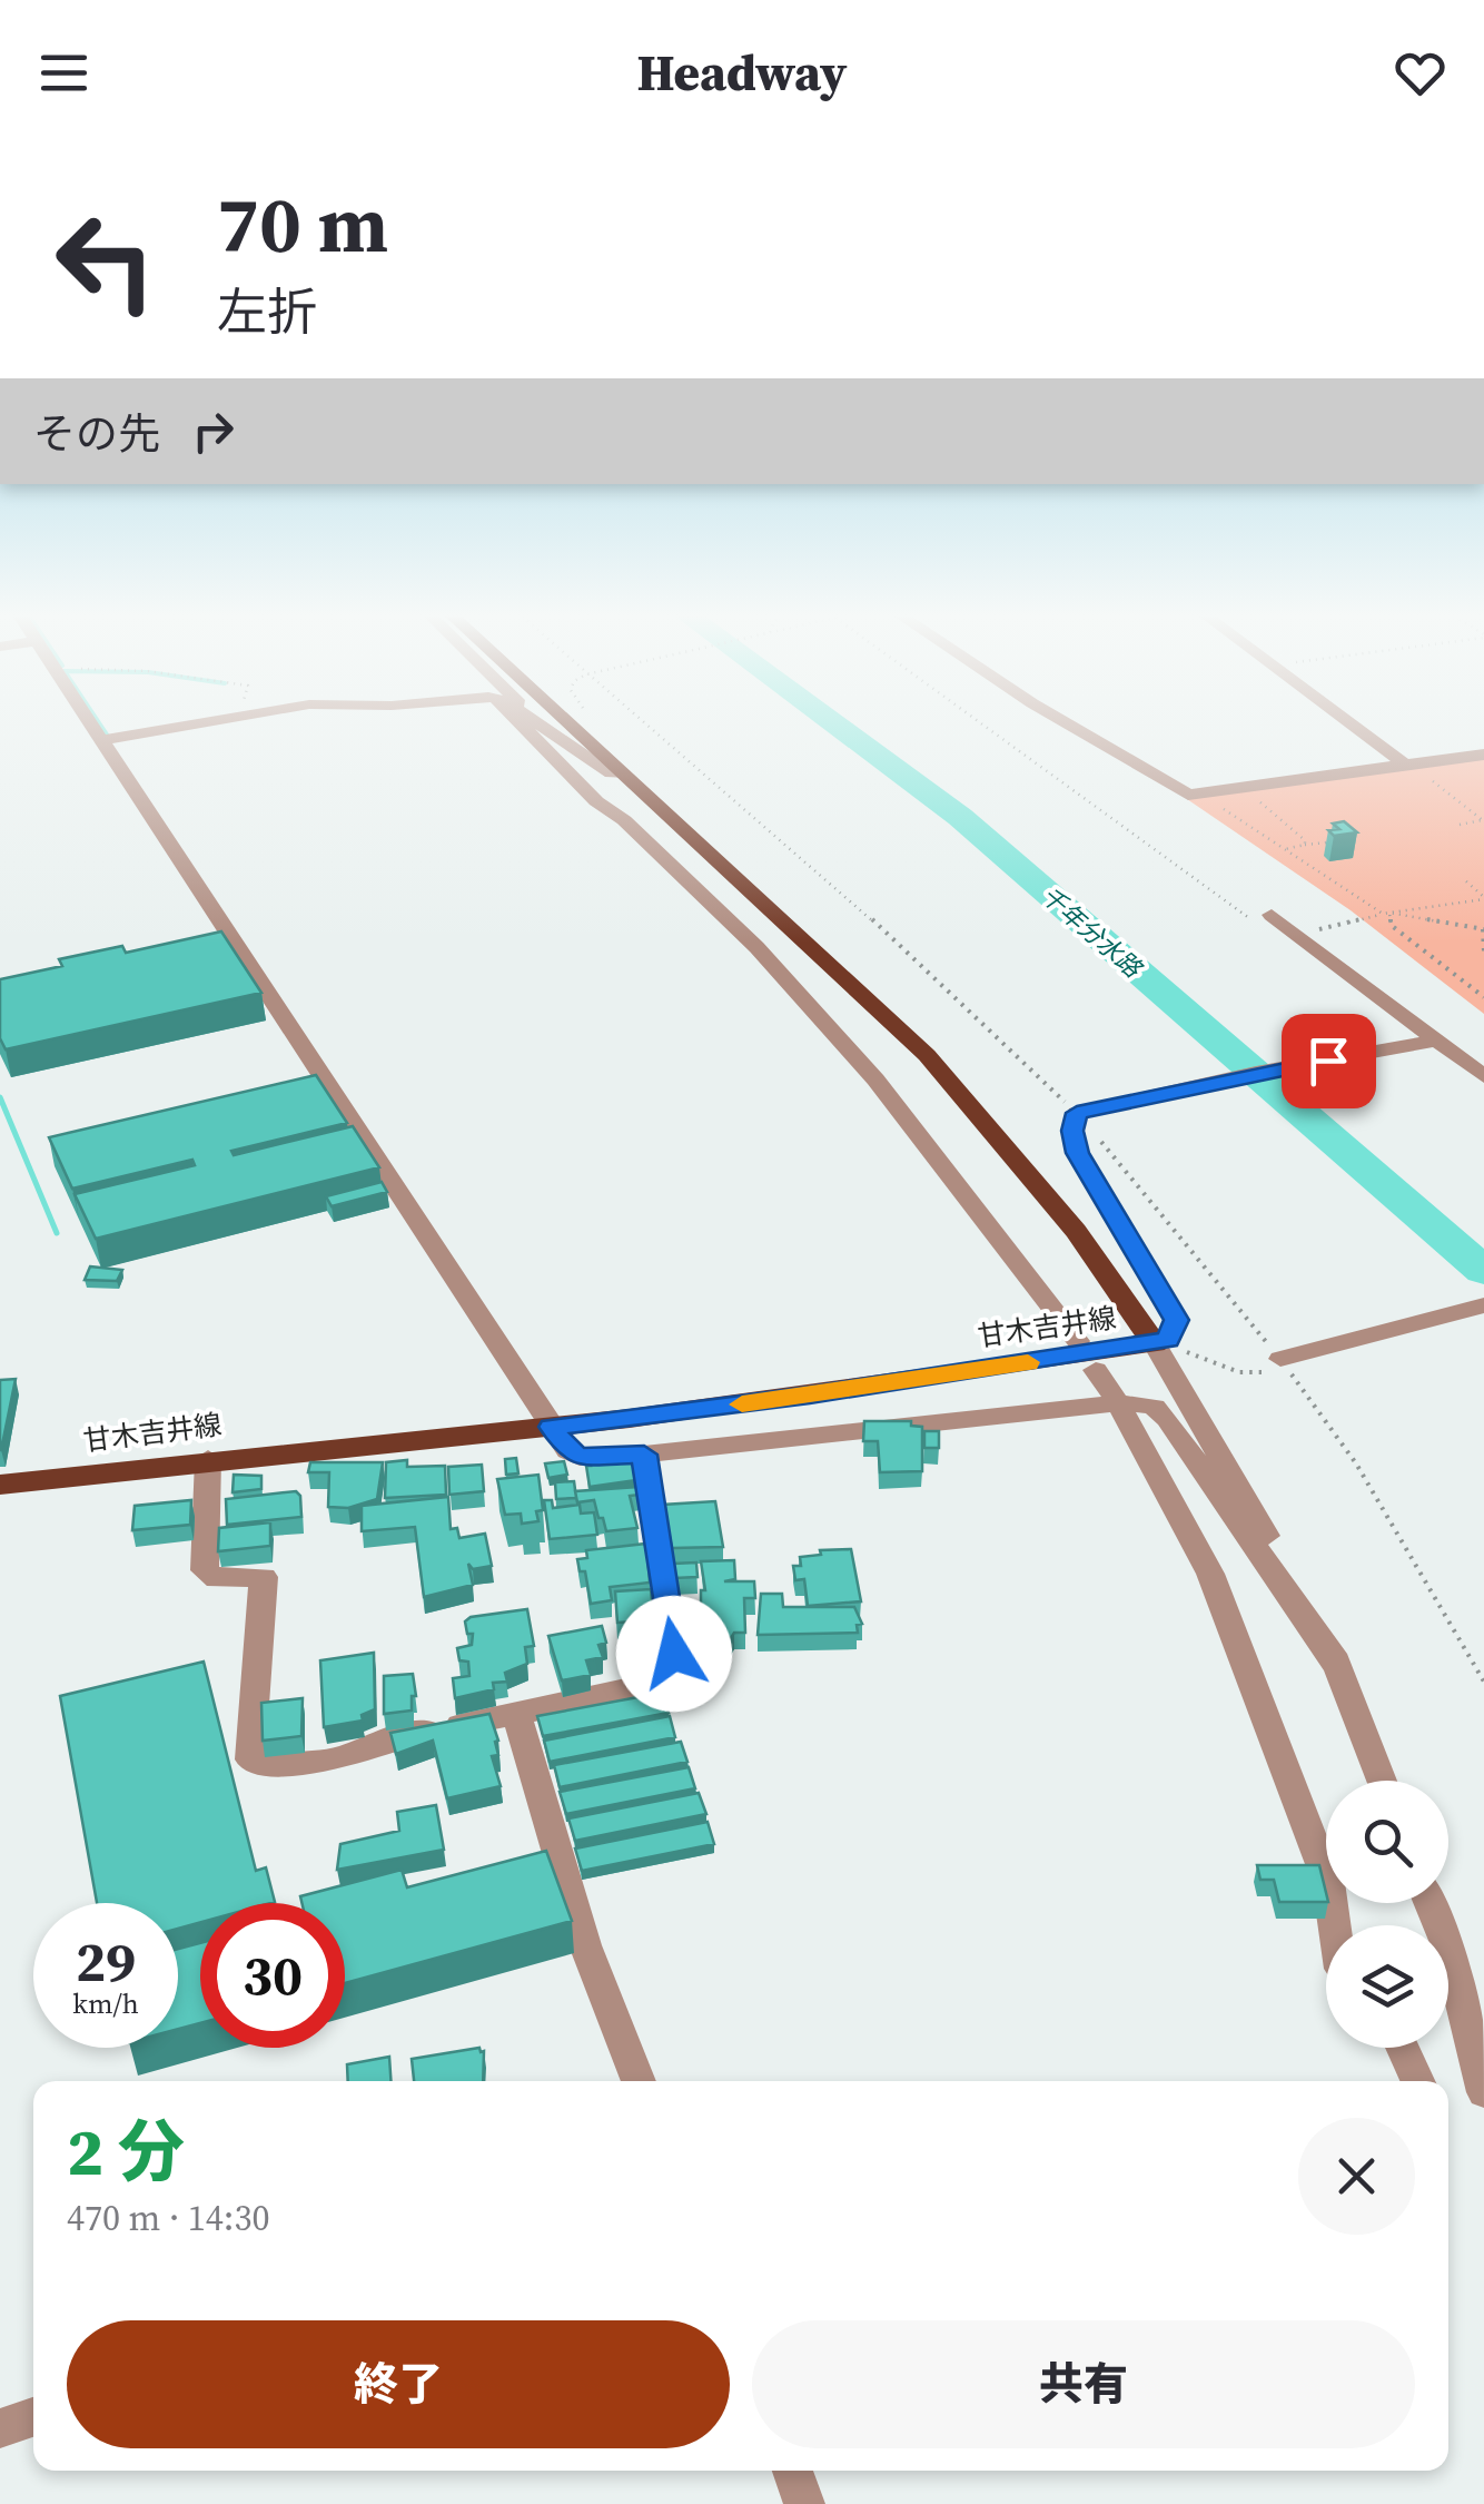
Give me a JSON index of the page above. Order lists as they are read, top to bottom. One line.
{"streets":{"main road":["甘木吉井線"]},"water":["千年分水路"],"page":{"header":"Headway","turn":["70 m","左折"],"then":"その先","speed":"29 km/h","limit":"30","heading":["2 分","470 m · 14:30"],"buttons":["終了","共有"]}}
